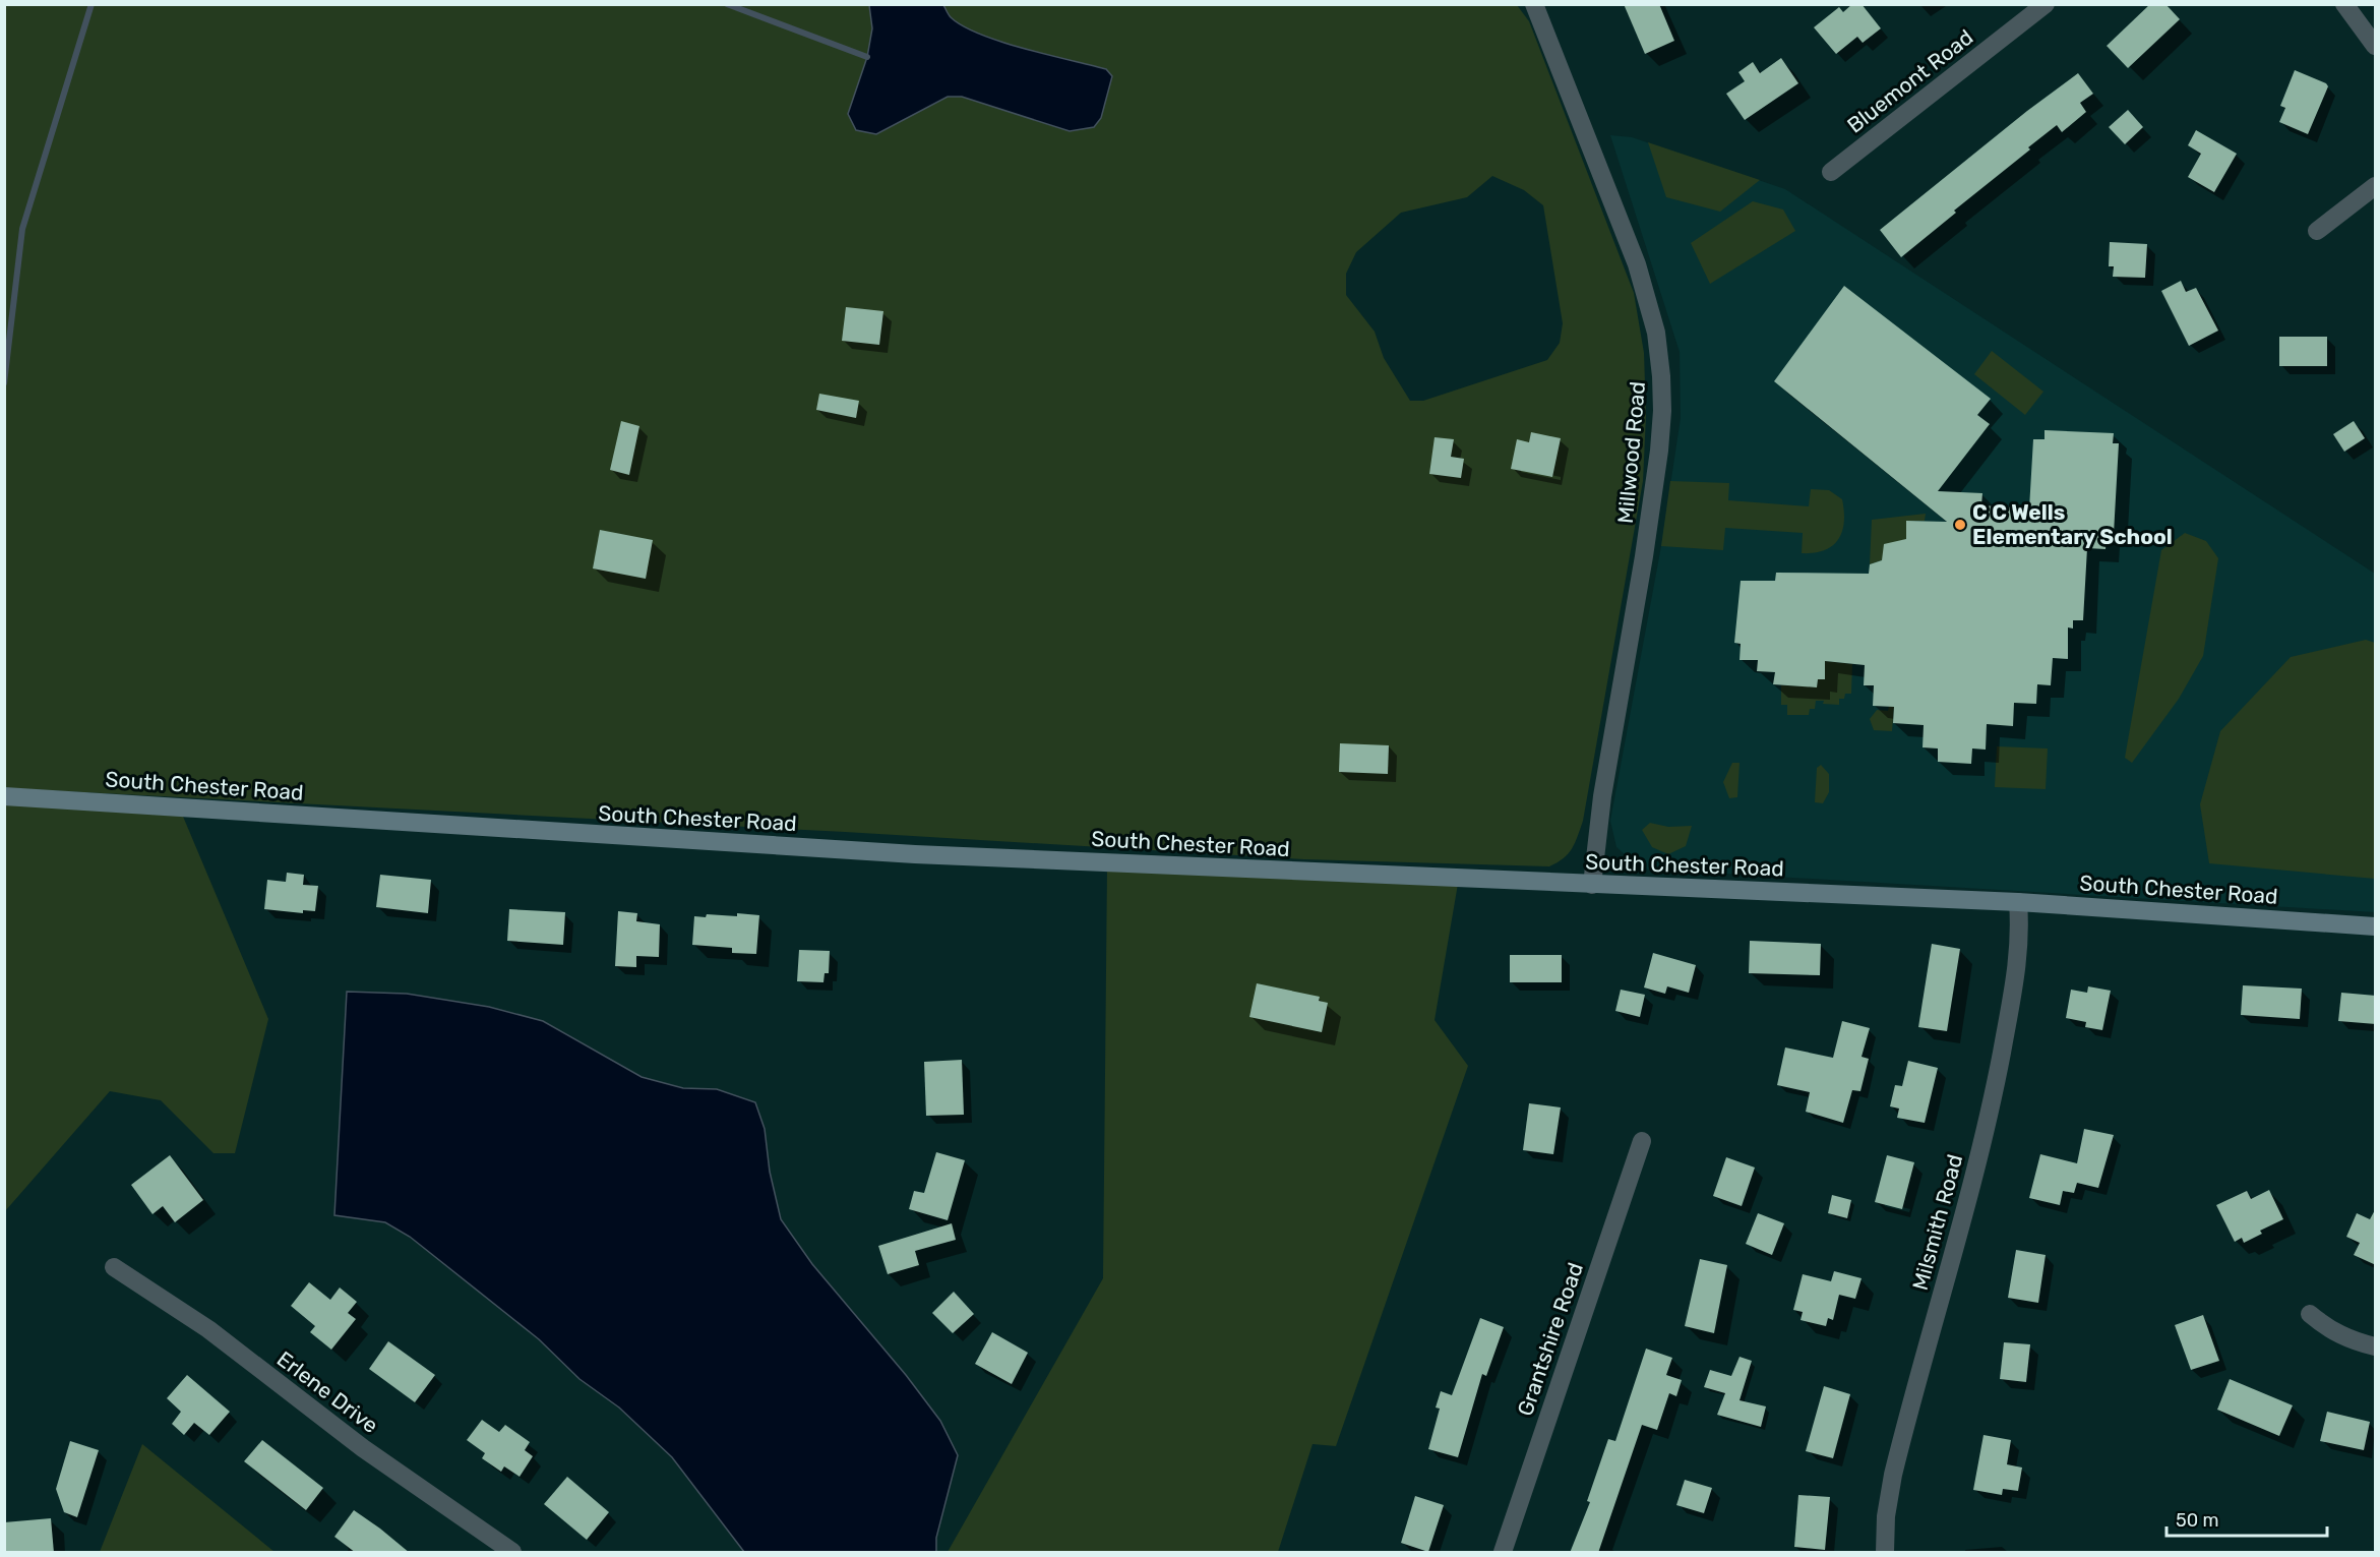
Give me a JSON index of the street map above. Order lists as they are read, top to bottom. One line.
{"streets":{"street":["Bluemont Road","Millwood Road","South Chester Road","Milsmith Road","Grantshire Road","Erlene Drive"]},"crossings":[["Millwood Road","South Chester Road"],["South Chester Road","Milsmith Road"]],"places":["C C Wells Elementary School"],"scale_bar":"50 m"}
